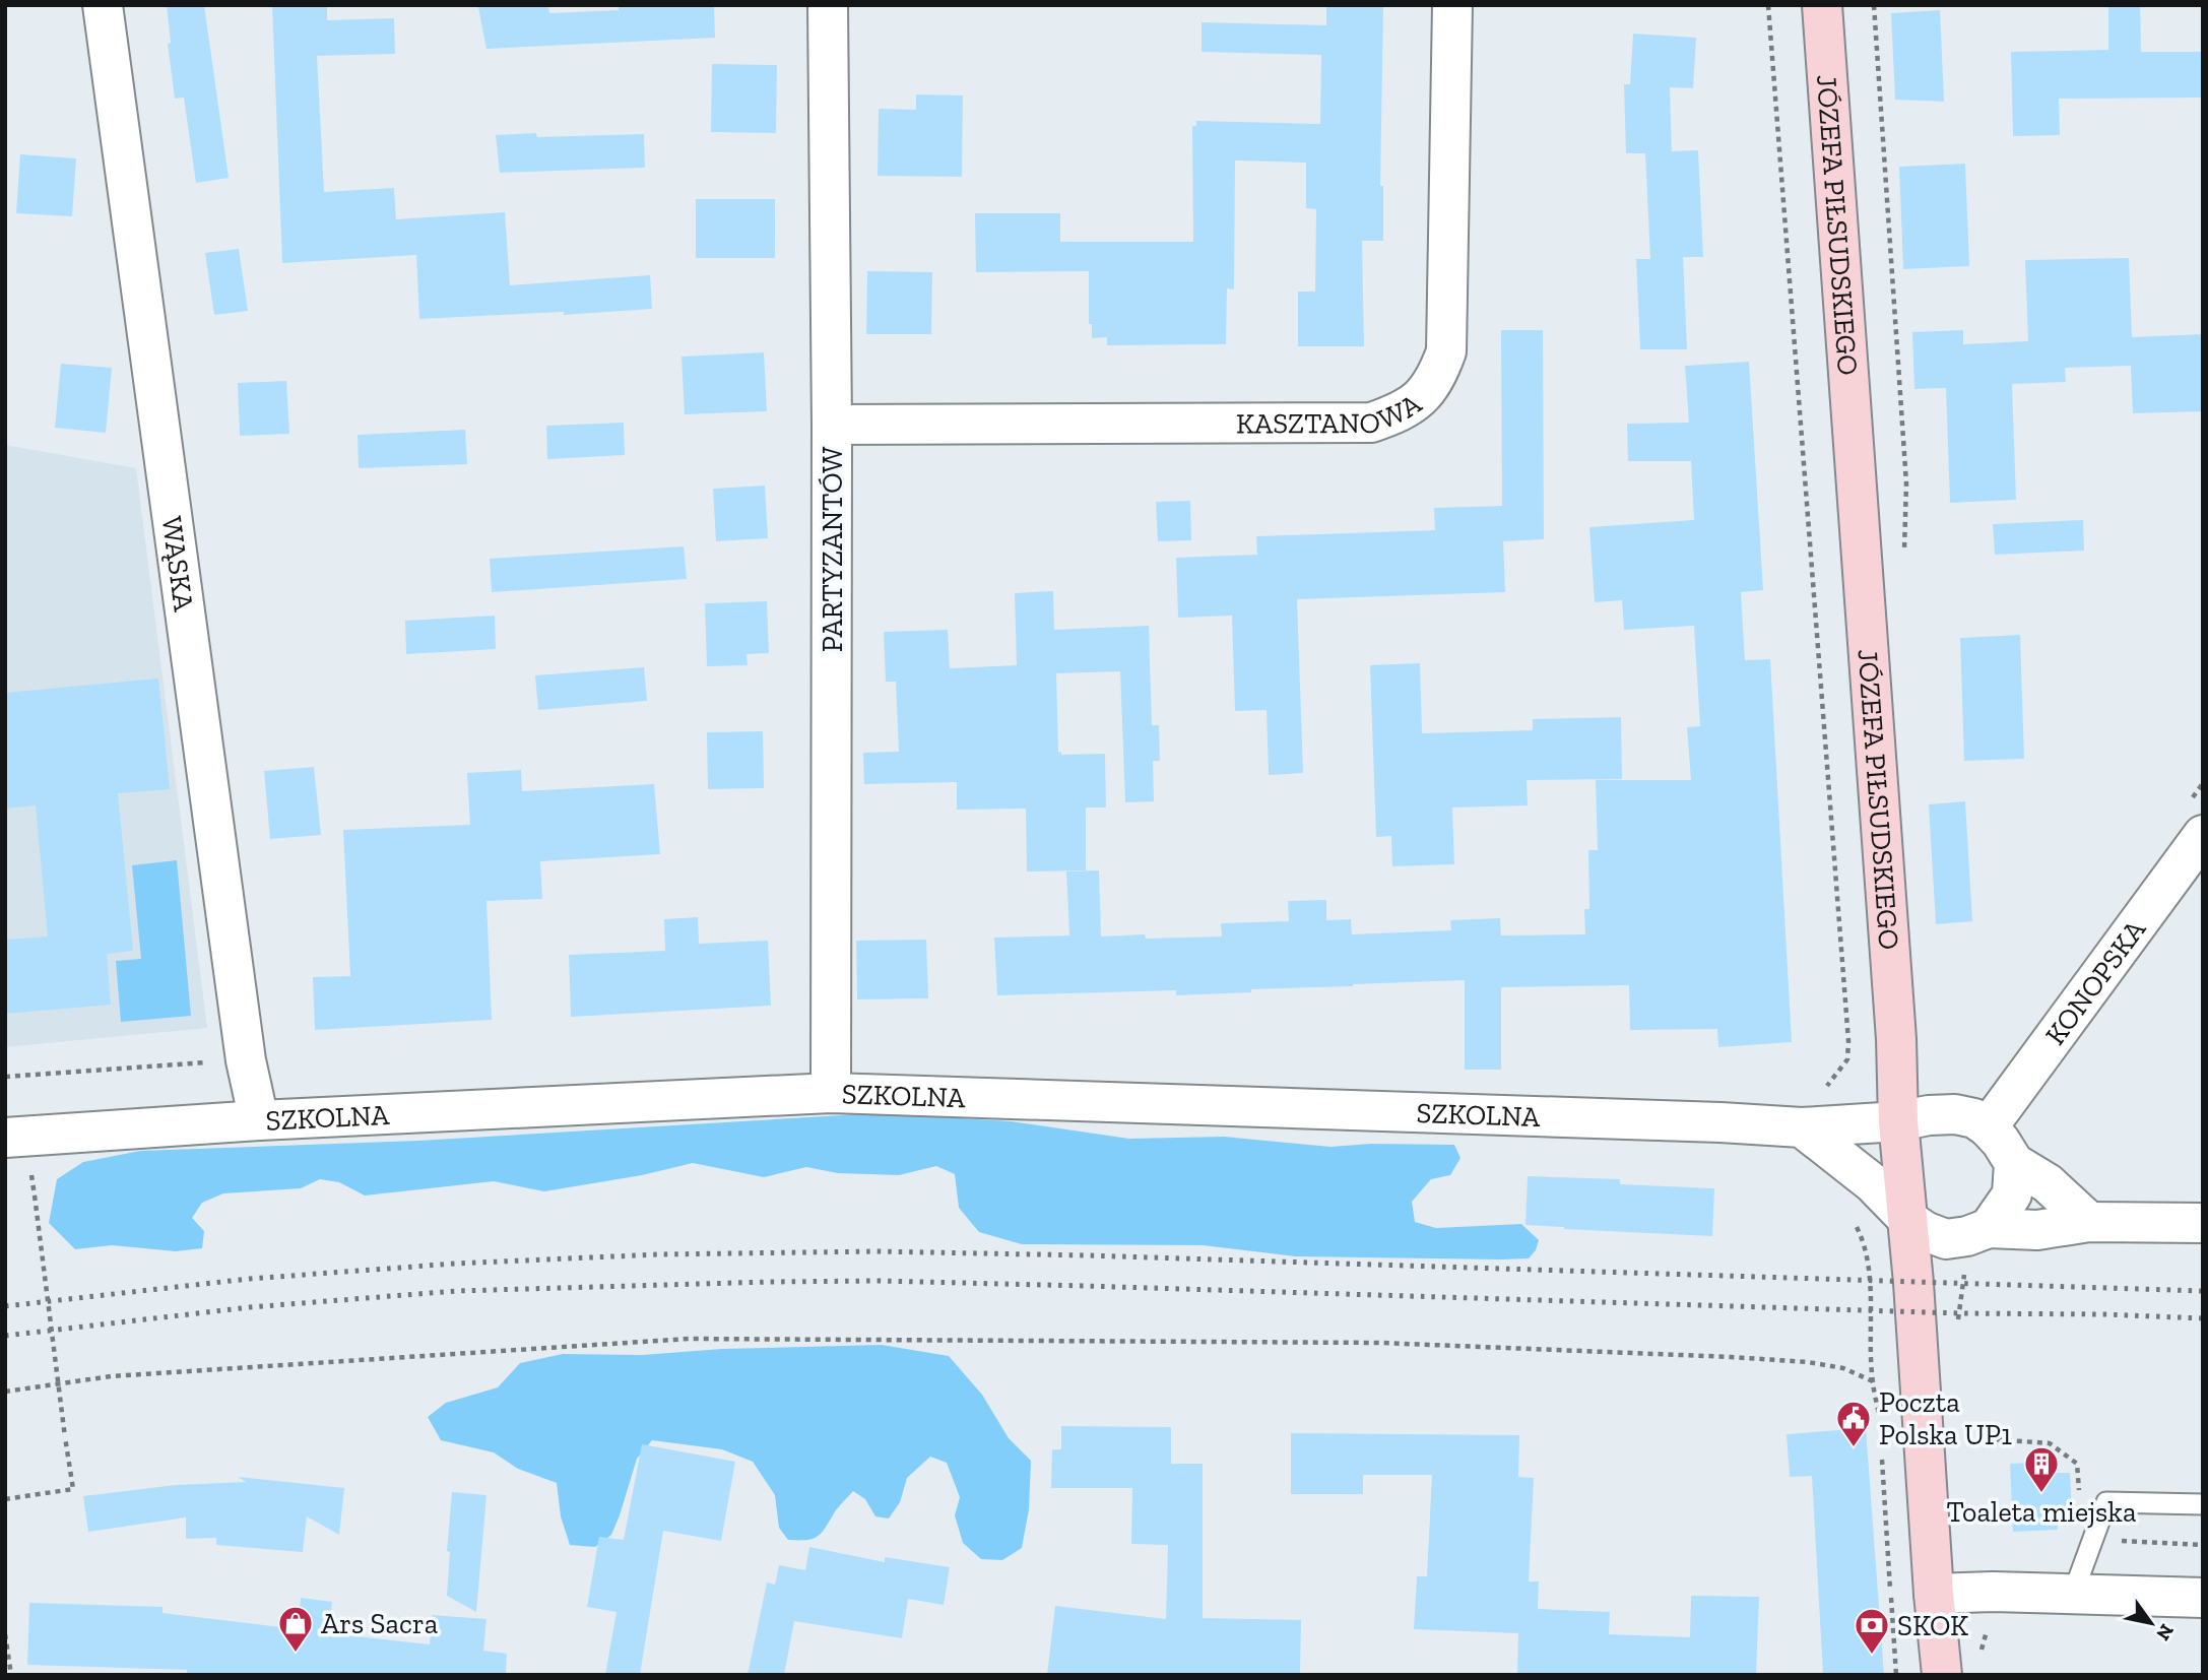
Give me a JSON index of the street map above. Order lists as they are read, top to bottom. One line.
{"streets":{"main road":["JÓZEFA PIŁSUDSKIEGO"],"street":["KASZTANOWA","PARTYZANTÓW","WĄSKA","KONOPSKA","SZKOLNA"]},"crossings":[["JÓZEFA PIŁSUDSKIEGO","KONOPSKA"],["JÓZEFA PIŁSUDSKIEGO","SZKOLNA"],["KASZTANOWA","PARTYZANTÓW"],["PARTYZANTÓW","SZKOLNA"],["WĄSKA","SZKOLNA"],["KONOPSKA","SZKOLNA"]],"places":{"public building":["Poczta Polska UP1"],"building":["Toaleta miejska"],"shop":["Ars Sacra"],"bank":["SKOK"]},"north":"bottom right"}
